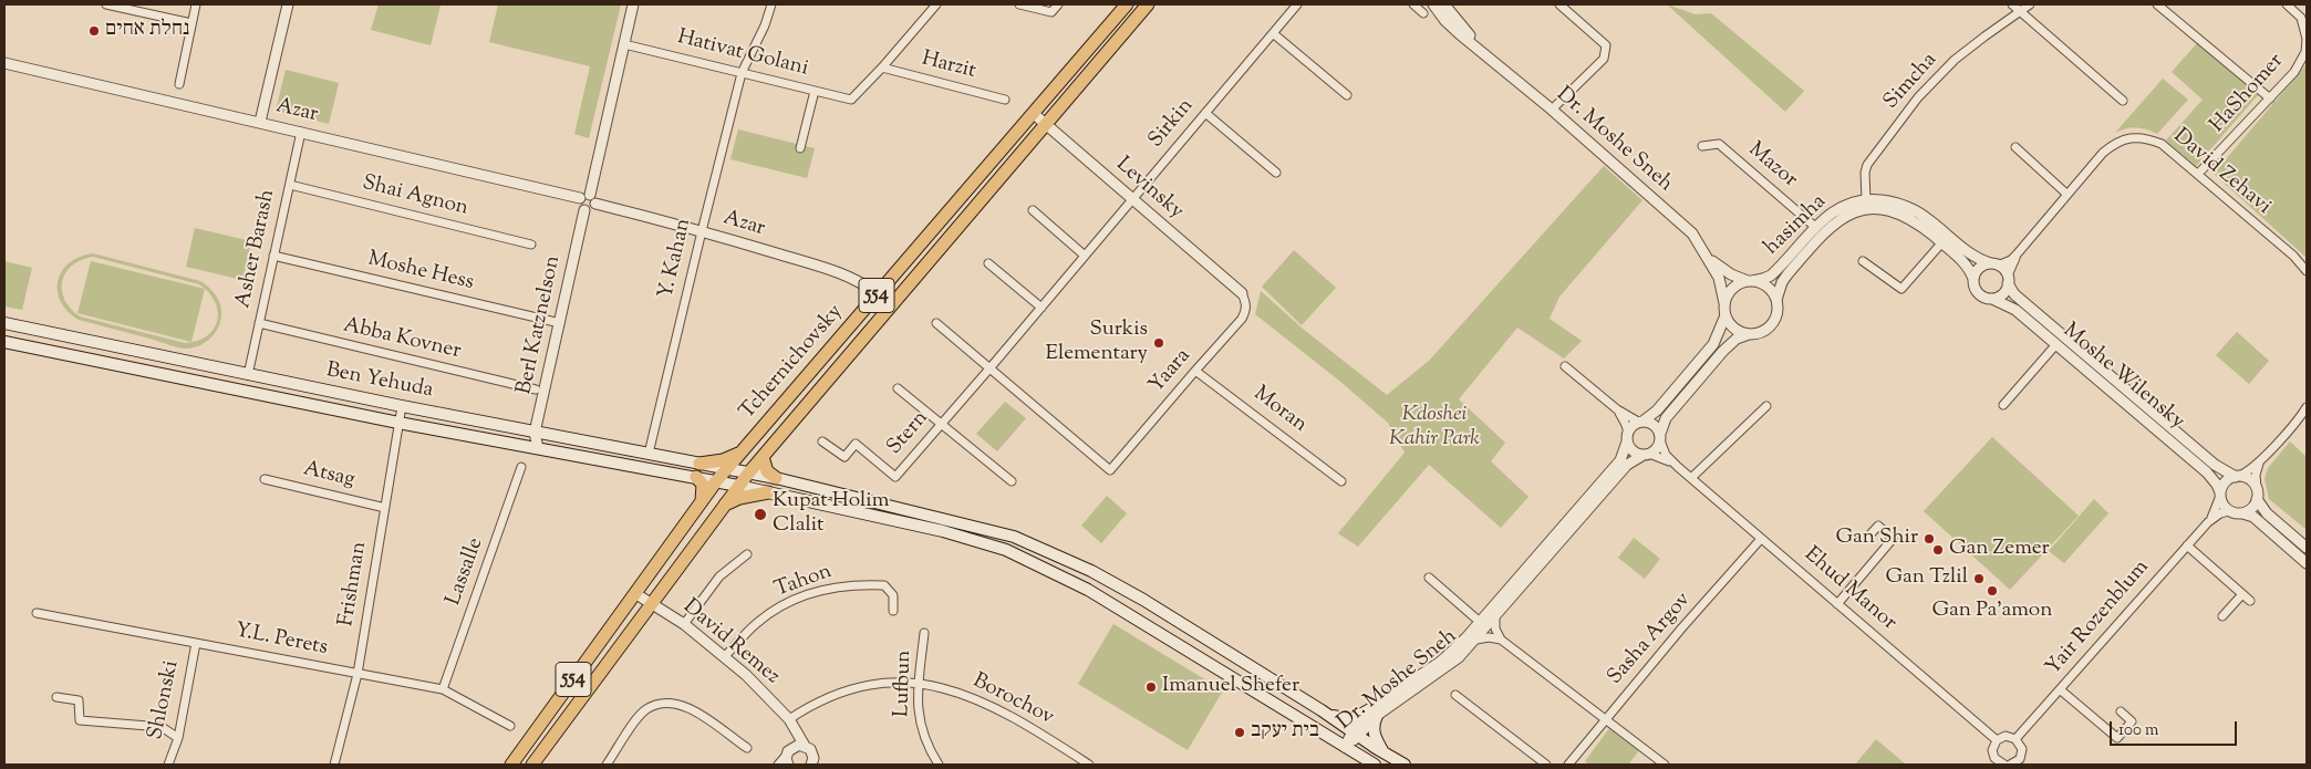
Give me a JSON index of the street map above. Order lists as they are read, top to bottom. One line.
{"streets":{"main road":["554","Tchernichovsky","Ben Yehuda"],"street":["Hativat Golani","Harzit","Simcha","HaShomer","Azar","Sirkin","Dr. Moshe Sneh","Mazor","David Zehavi","Levinsky","Shai Agnon","hasimha","Asher Barash","Y. Kahan","Moshe Hess","Berl Katznelson","Abba Kovner","Yaara","Moshe Wilensky","Moran","Stern","Atsag","Lassalle","Tahon","Frishman","Ehud Manor","Yair Rozenblum","Sasha Argov","Y.L. Perets","David Remez","Lufbun","Shlonski","Borochov"]},"crossings":[["Hativat Golani","Harzit"],["Hativat Golani","Y. Kahan"],["Simcha","hasimha"],["HaShomer","David Zehavi"],["Azar","Asher Barash"],["Azar","Y. Kahan"],["Azar","Berl Katznelson"],["Azar","Tchernichovsky"],["Sirkin","Levinsky"],["Sirkin","Yaara"],["Sirkin","Stern"],["Dr. Moshe Sneh","hasimha"],["Dr. Moshe Sneh","Ben Yehuda"],["Dr. Moshe Sneh","Ehud Manor"],["Mazor","hasimha"],["David Zehavi","Moshe Wilensky"],["Levinsky","Tchernichovsky"],["Levinsky","Yaara"],["Shai Agnon","Asher Barash"],["Asher Barash","Moshe Hess"],["Asher Barash","Abba Kovner"],["Asher Barash","Ben Yehuda"],["Y. Kahan","Ben Yehuda"],["Moshe Hess","Berl Katznelson"],["Berl Katznelson","Ben Yehuda"],["Tchernichovsky","Ben Yehuda"],["Tchernichovsky","David Remez"],["Yaara","Moran"],["Yaara","Stern"],["Ben Yehuda","Frishman"],["Atsag","Frishman"],["Lassalle","Y.L. Perets"],["Tahon","David Remez"],["Frishman","Y.L. Perets"],["Ehud Manor","Sasha Argov"],["Y.L. Perets","Shlonski"],["David Remez","Borochov"],["Lufbun","Borochov"]],"parks":["Kdoshei Kahir Park"],"places":["נחלת אחים","Surkis Elementary","Kupat Holim Clalit","Gan Shir","Gan Zemer","Gan Tzlil","Gan Pa'amon","Imanuel Shefer","בית יעקב"],"scale_bar":"100 m"}
